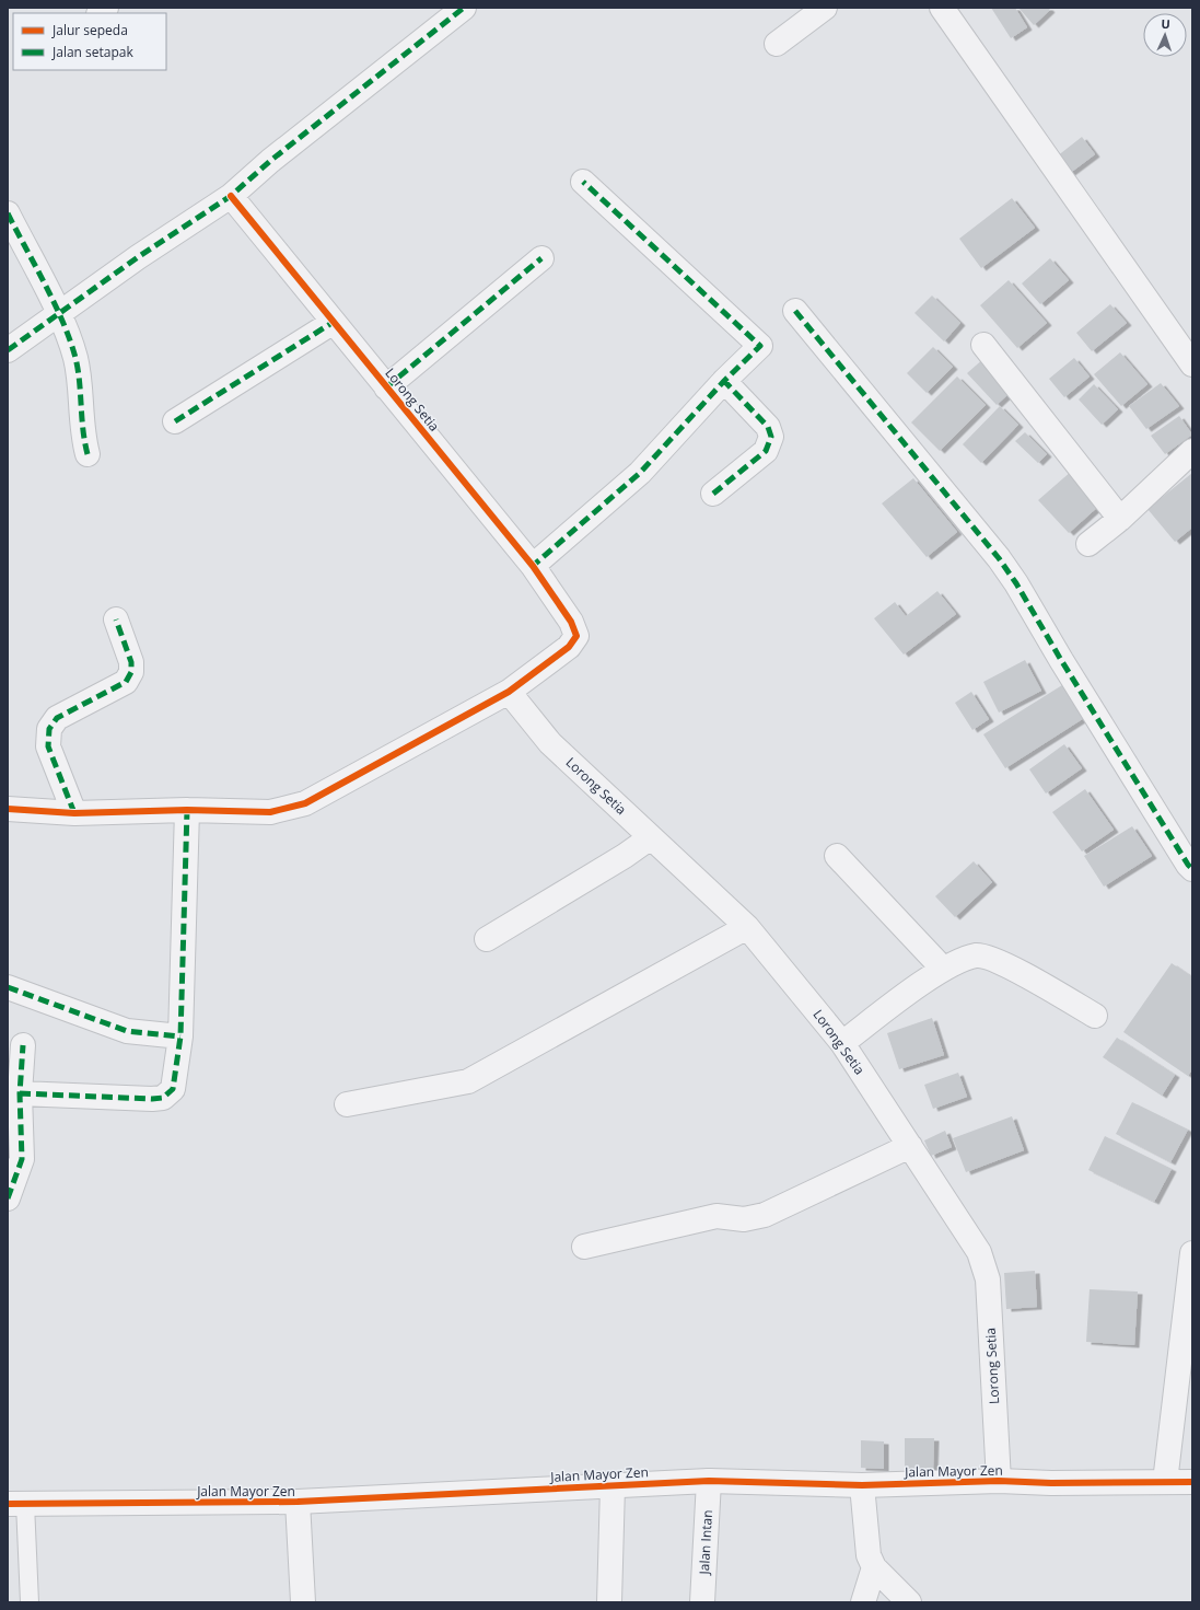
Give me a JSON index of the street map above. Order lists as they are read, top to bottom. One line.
{"streets":{"street":["Lorong Setia","Jalan Mayor Zen","Jalan Intan"]},"crossings":[["Lorong Setia","Jalan Mayor Zen"],["Jalan Mayor Zen","Jalan Intan"]],"legend":["Jalur sepeda","Jalan setapak"],"north":"top"}
